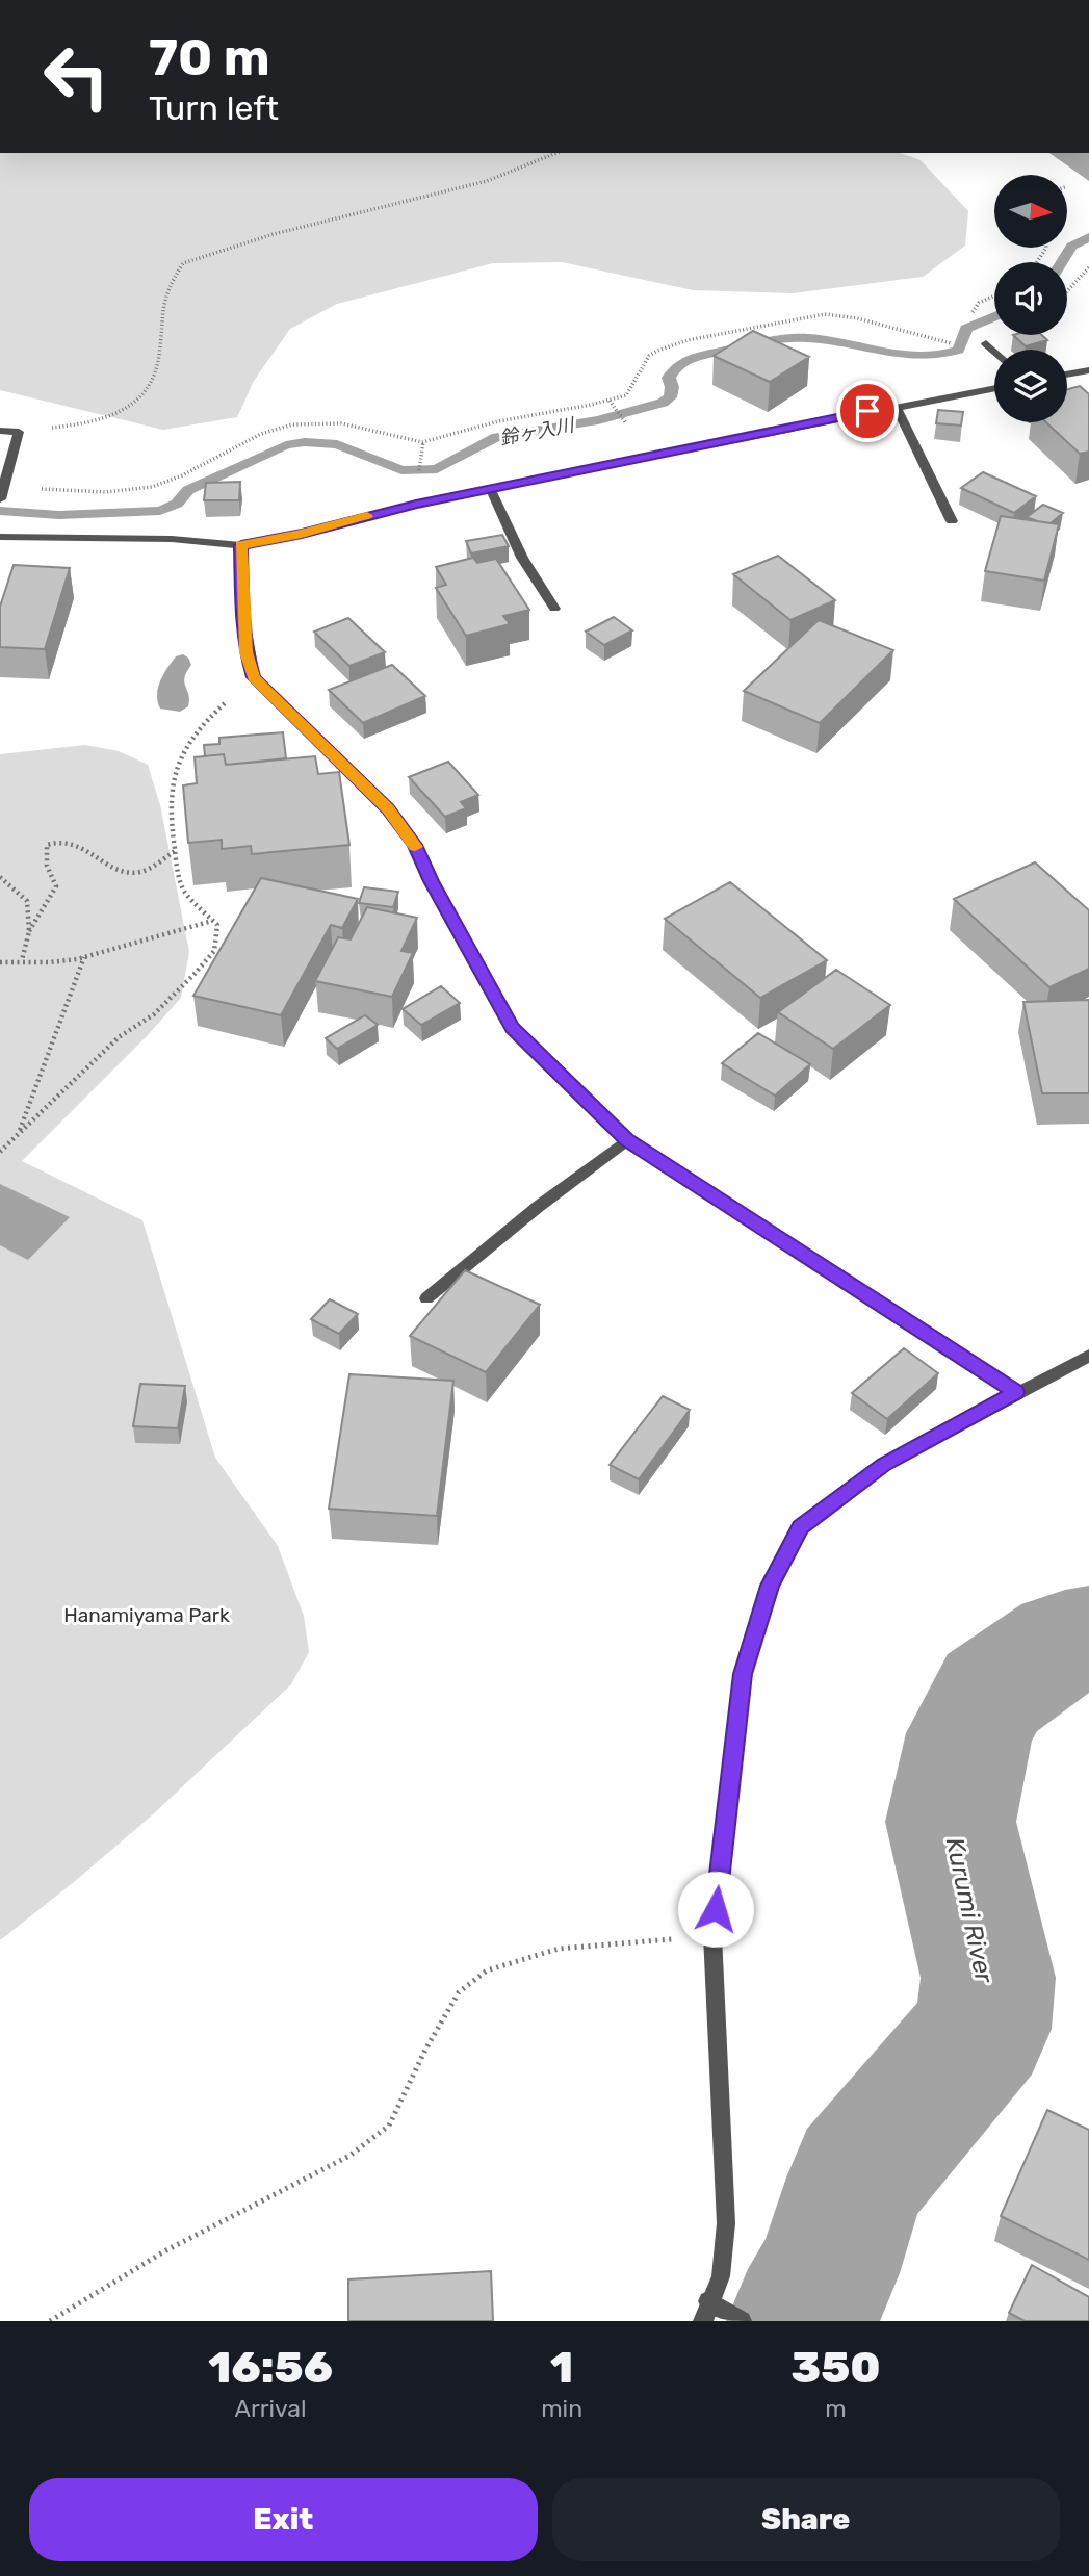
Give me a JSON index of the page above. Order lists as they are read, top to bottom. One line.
{"water":["鈴ヶ入川","Kurumi River"],"parks":["Hanamiyama Park"],"north":"right","page":{"turn":["70 m","Turn left"],"eta":["16:56","Arrival","1","min","350","m"],"buttons":["Exit","Share"]}}
